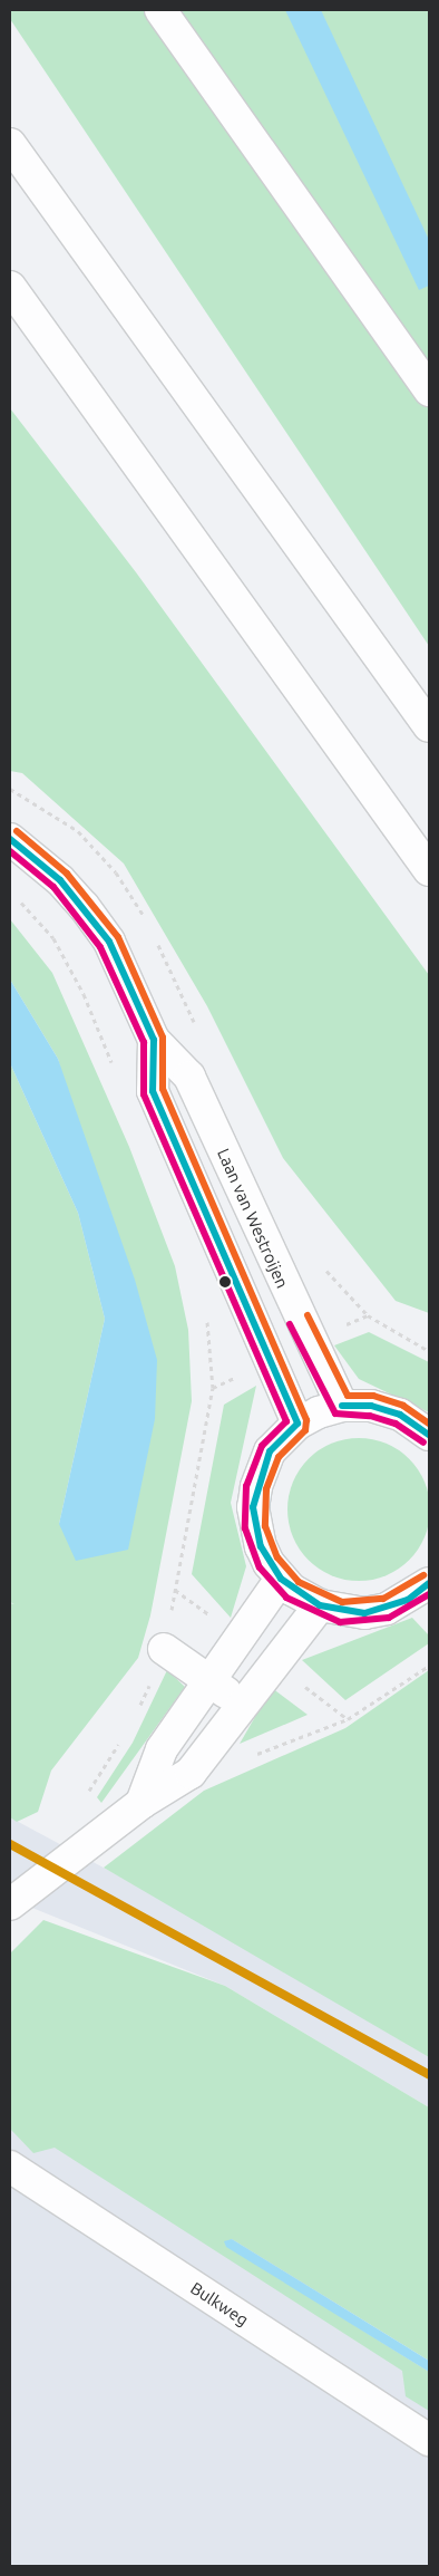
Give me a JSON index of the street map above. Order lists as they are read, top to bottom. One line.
{"streets":{"main road":["Laan van Westroijen","Bulkweg"]}}
